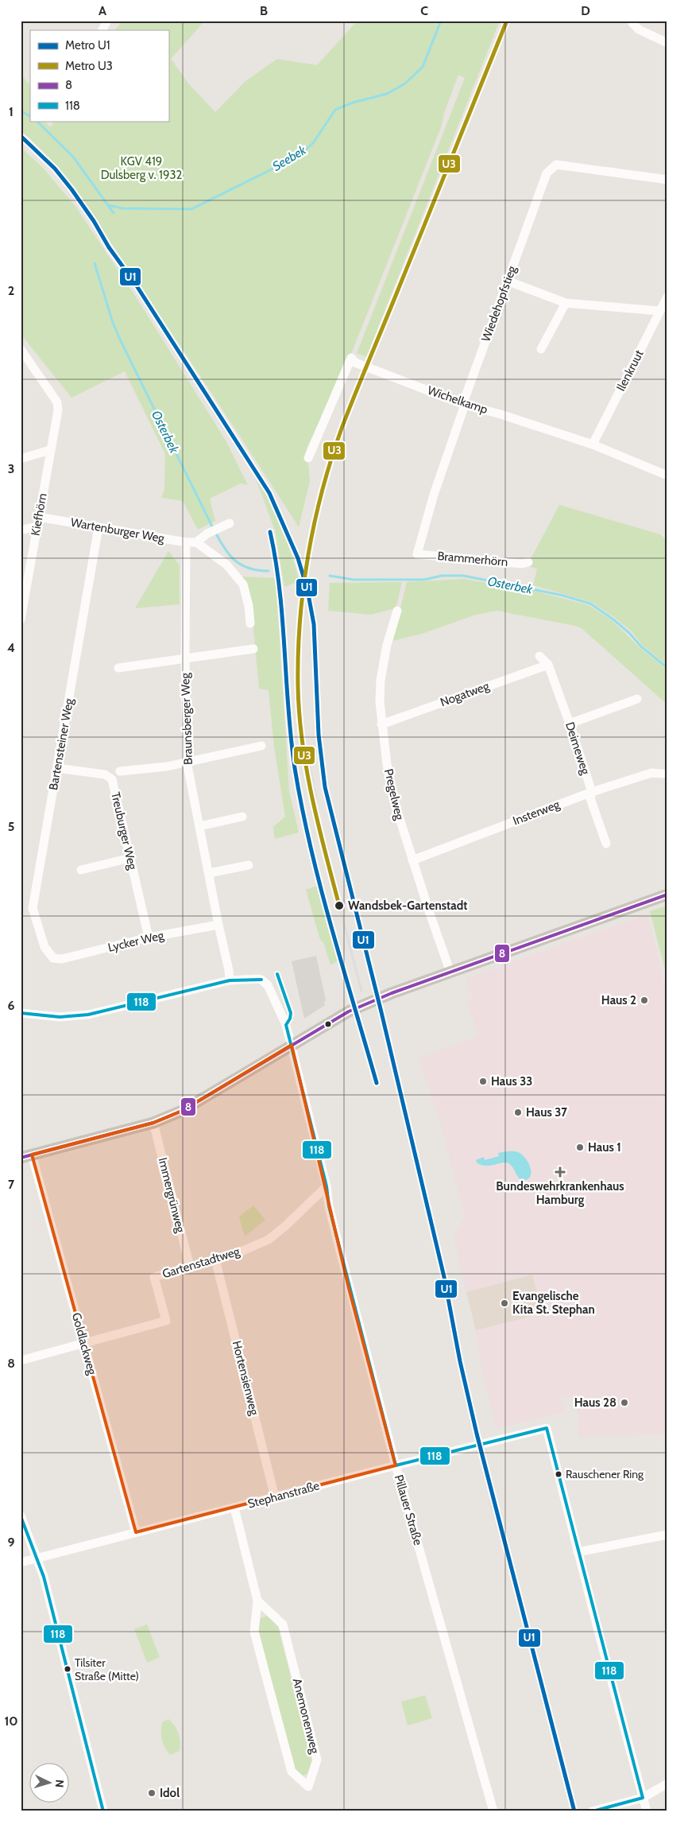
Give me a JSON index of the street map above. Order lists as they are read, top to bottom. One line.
{"streets":{"street":["Wiedehopfstieg","Ilenkruut","Wichelkamp","Kiefhörn","Wartenburger Weg","Brammerhörn","Nogatweg","Braunsberger Weg","Bartensteiner Weg","Deimeweg","Pregelweg","Insterweg","Treuburger Weg","Lycker Weg","Immergrünweg","Gartenstadtweg","Goldlackweg","Hortensienweg","Stephanstraße","Pillauer Straße","Anemonenweg"]},"crossings":[["Wiedehopfstieg","Wichelkamp"],["Wiedehopfstieg","Brammerhörn"],["Ilenkruut","Wichelkamp"],["Kiefhörn","Wartenburger Weg"],["Wartenburger Weg","Braunsberger Weg"],["Wartenburger Weg","Bartensteiner Weg"],["Nogatweg","Deimeweg"],["Nogatweg","Pregelweg"],["Braunsberger Weg","Lycker Weg"],["Braunsberger Weg","Pillauer Straße"],["Bartensteiner Weg","Treuburger Weg"],["Bartensteiner Weg","Lycker Weg"],["Deimeweg","Insterweg"],["Pregelweg","Insterweg"],["Treuburger Weg","Lycker Weg"],["Immergrünweg","Gartenstadtweg"],["Gartenstadtweg","Goldlackweg"],["Gartenstadtweg","Hortensienweg"],["Gartenstadtweg","Pillauer Straße"],["Goldlackweg","Stephanstraße"],["Hortensienweg","Stephanstraße"],["Stephanstraße","Pillauer Straße"],["Stephanstraße","Anemonenweg"]],"water":["Seebek","Osterbek"],"parks":["KGV 419 Dulsberg v. 1932"],"places":{"other":["Wandsbek-Gartenstadt","Haus 2","Haus 33","Haus 37","Haus 1","Evangelische Kita St. Stephan","Haus 28","Rauschener Ring","Tilsiter Straße (Mitte)","Idol"],"health":["Bundeswehrkrankenhaus Hamburg"]},"lines":["metro line U3","metro line U1","transit line 8","transit line 118"],"legend":["Metro U1","Metro U3","8","118"],"north":"right","grid":{"columns":["A","B","C","D"],"rows":["1","2","3","4","5","6","7","8","9","10"]}}
